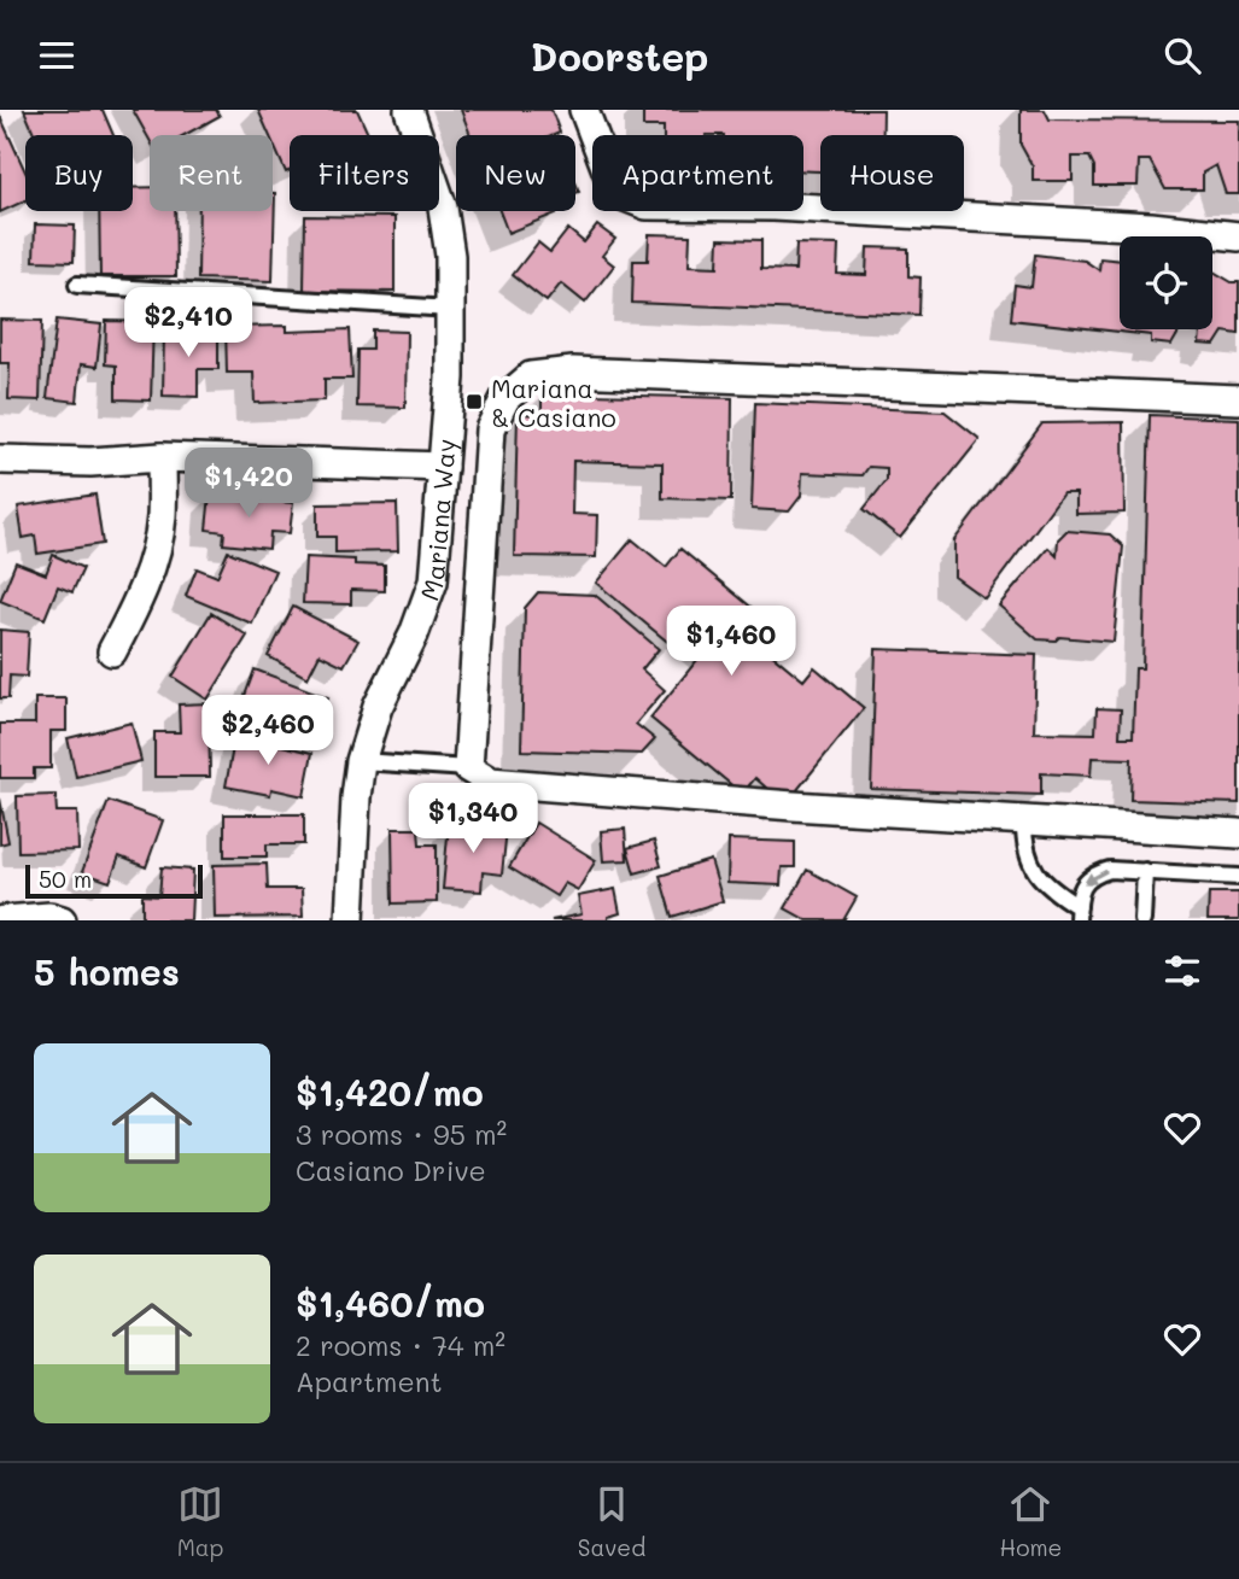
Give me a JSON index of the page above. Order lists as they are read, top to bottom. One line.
{"streets":{"street":["Mariana Way"]},"places":{"transit":["Mariana & Casiano"]},"scale_bar":"50 m","page":{"header":"Doorstep","chip":["Buy","Rent","Filters","New","Apartment","House"],"price":["$2,410","$1,420","$1,460","$2,460","$1,340"],"scale":"50 m","heading":"5 homes","list":[{"name":"$1,420/mo","note":"3 rooms · 95 m² · Casiano Drive"},{"name":"$1,460/mo","note":"2 rooms · 74 m² · Apartment"}],"tabs":["Map","Saved","Home"]}}
